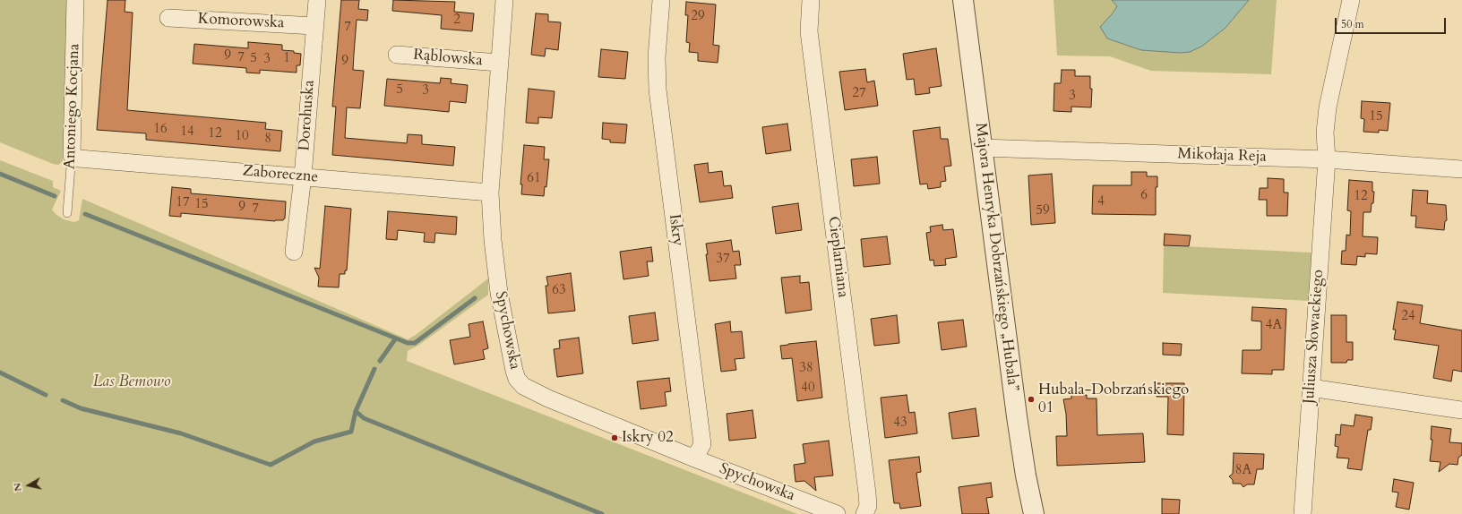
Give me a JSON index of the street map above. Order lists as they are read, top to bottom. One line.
{"streets":{"street":["Komorowska","Rąblowska","Antoniego Kocjana","Dorohuska","Mikołaja Reja","Zaboreczne","Iskry","Cieplarniana","Majora Henryka Dobrzańskiego „Hubala”","Spychowska","Juliusza Słowackiego"]},"crossings":[["Komorowska","Dorohuska"],["Rąblowska","Spychowska"],["Antoniego Kocjana","Zaboreczne"],["Dorohuska","Zaboreczne"],["Mikołaja Reja","Majora Henryka Dobrzańskiego „Hubala”"],["Mikołaja Reja","Juliusza Słowackiego"],["Zaboreczne","Spychowska"],["Iskry","Spychowska"]],"parks":["Las Bemowo"],"places":["Hubala-Dobrzańskiego 01","Iskry 02"],"house_numbers":["29","2","7","9","7","5","1","3","9","5","3","27","3","15","16","14","12","10","8","61","6","12","4","17","15","9","7","59","37","63","24","4A","38","40","43","8A"],"scale_bar":"50 m","north":"left"}
